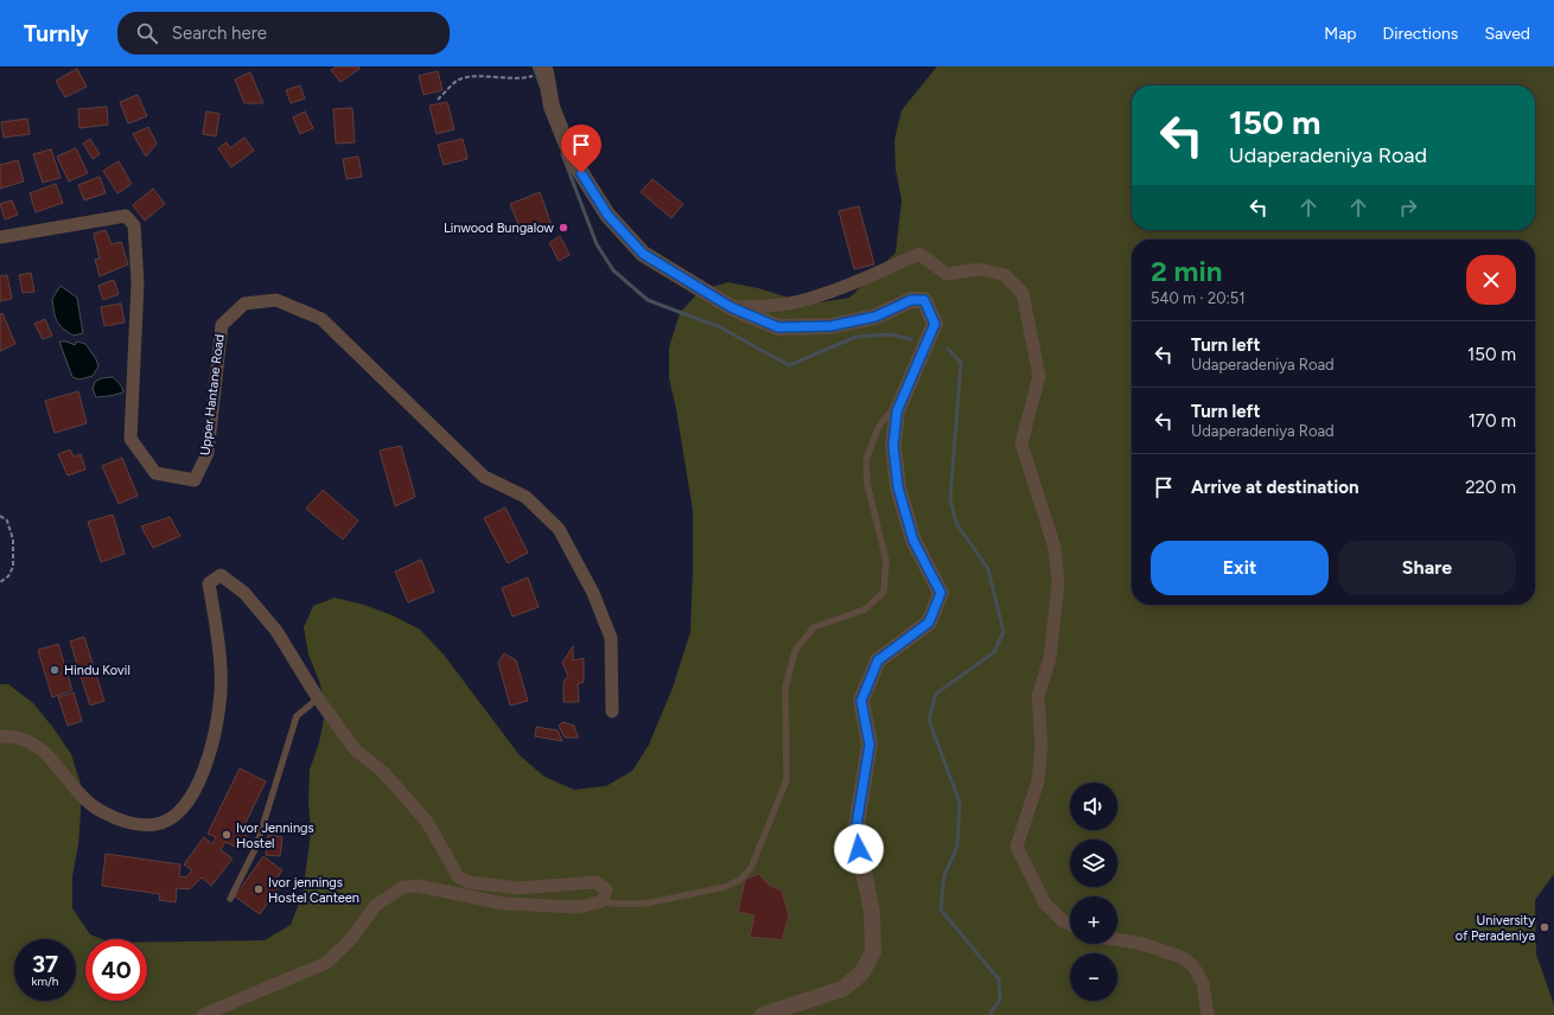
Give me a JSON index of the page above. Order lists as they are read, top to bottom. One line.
{"streets":{"street":["Upper Hantane Road"]},"places":["Linwood Bungalow","Hindu Kovil","Ivor Jennings Hostel","Ivor jennings Hostel Canteen","University of Peradeniya"],"page":{"header":"Turnly","search":"Search here","nav":["Map","Directions","Saved"],"turn":["150 m","Udaperadeniya Road"],"heading":["2 min","540 m · 20:51"],"list":[{"name":"Turn left","note":"Udaperadeniya Road","value":"150 m"},{"name":"Turn left","note":"Udaperadeniya Road","value":"170 m"},{"name":"Arrive at destination","value":"220 m"}],"buttons":["Exit","Share"],"map_buttons":["+","−"],"speed":"37 km/h","limit":"40"}}
